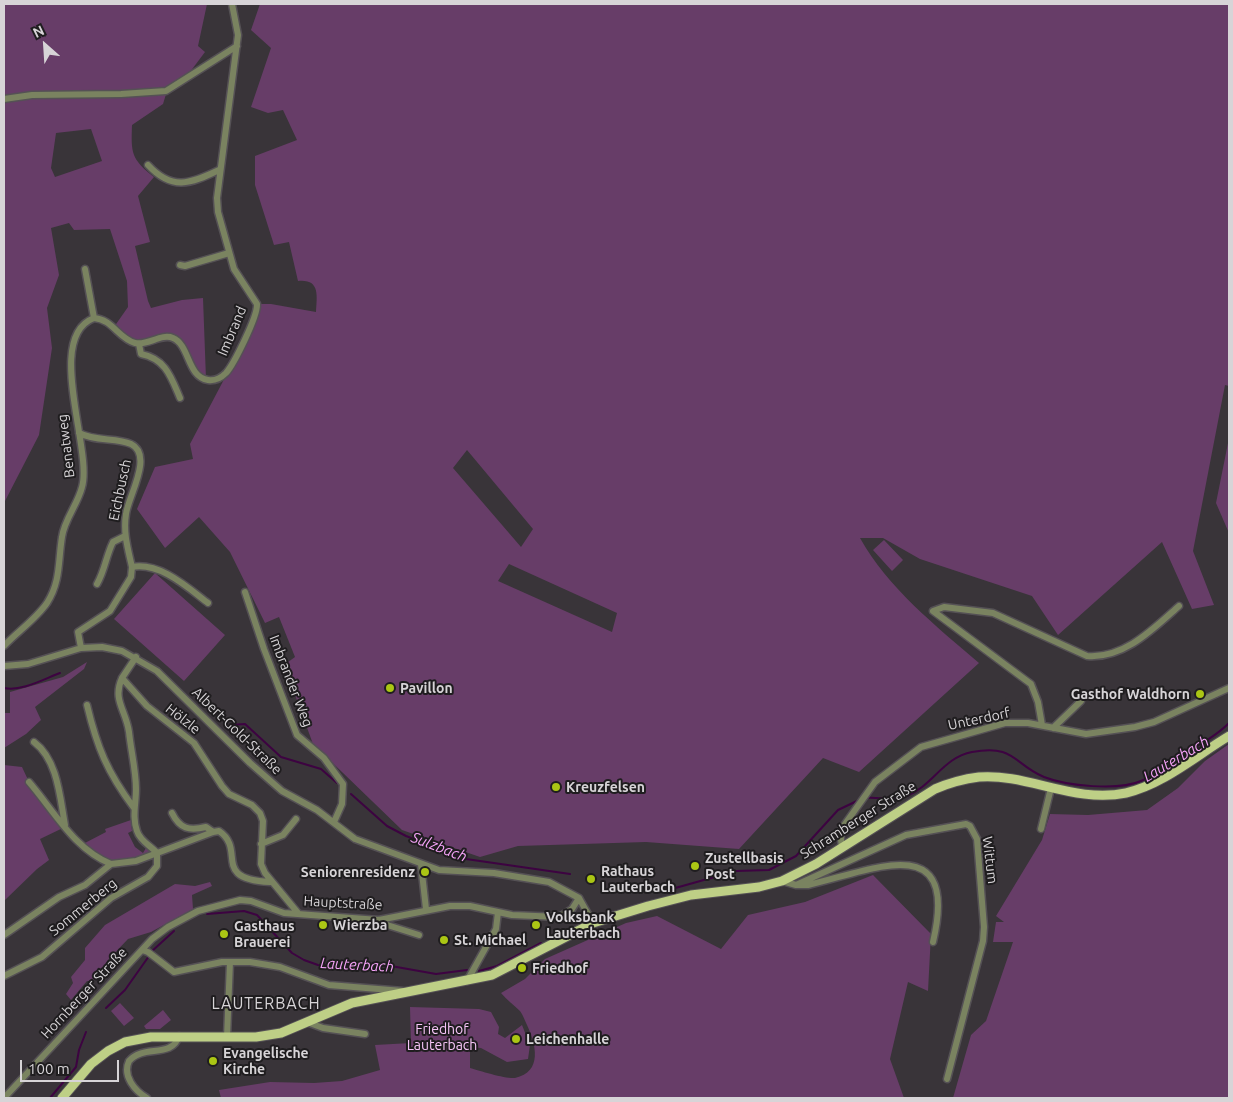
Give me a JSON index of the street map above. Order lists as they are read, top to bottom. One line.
{"streets":{"main road":["Schramberger Straße"],"street":["Imbrand","Benatweg","Eichbusch","Imbrander Weg","Hölzle","Unterdorf","Albert-Gold-Straße","Wittum","Hauptstraße","Sommerberg","Hornberger Straße"]},"crossings":[["Benatweg","Eichbusch"],["Imbrander Weg","Albert-Gold-Straße"],["Hölzle","Hauptstraße"],["Unterdorf","Schramberger Straße"],["Albert-Gold-Straße","Schramberger Straße"],["Albert-Gold-Straße","Hauptstraße"],["Hauptstraße","Hornberger Straße"]],"districts":["LAUTERBACH"],"water":["Lauterbach","Sulzbach"],"parks":["Friedhof Lauterbach"],"places":["Pavillon","Gasthof Waldhorn","Kreuzfelsen","Zustellbasis Post","Seniorenresidenz","Rathaus Lauterbach","Wierzba","Volksbank Lauterbach","Gasthaus Brauerei","St. Michael","Friedhof","Leichenhalle","Evangelische Kirche"],"scale_bar":"100 m","north":"top left"}
